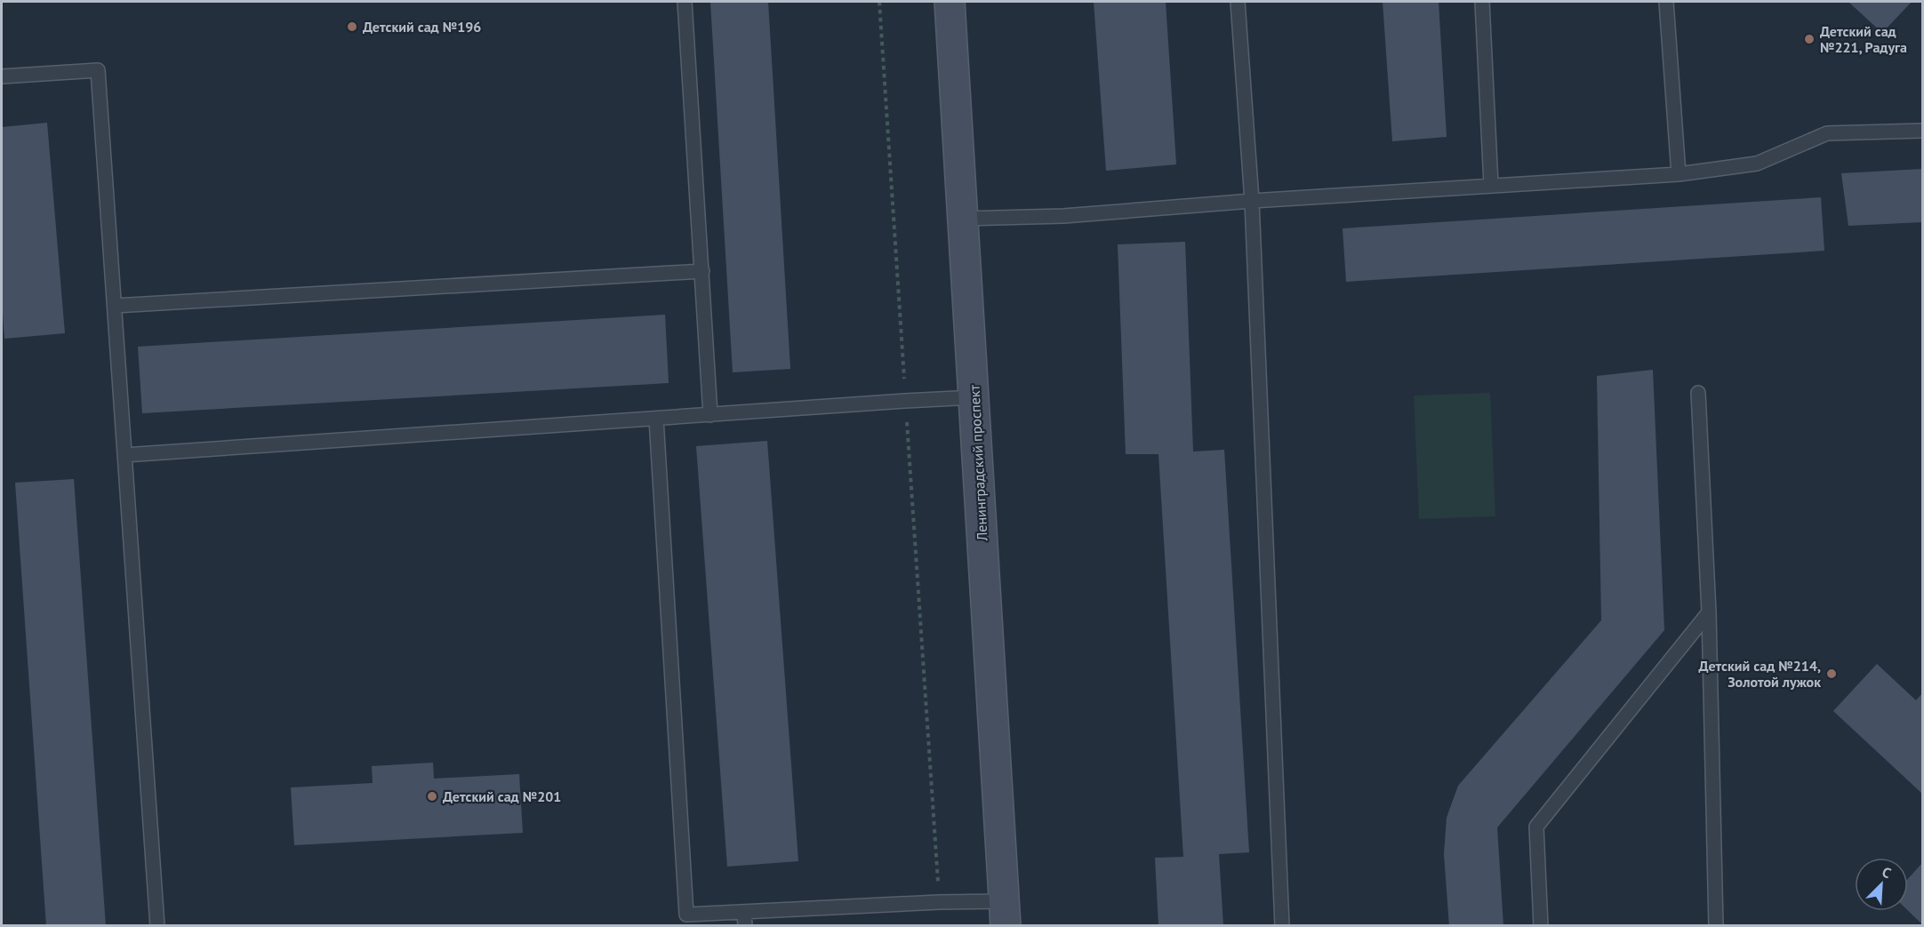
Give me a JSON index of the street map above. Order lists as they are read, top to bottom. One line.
{"streets":{"main road":["Ленинградский проспект"]},"places":["Детский сад №196","Детский сад №221, Радуга","Детский сад №214, Золотой лужок","Детский сад №201"],"north":"top right"}
